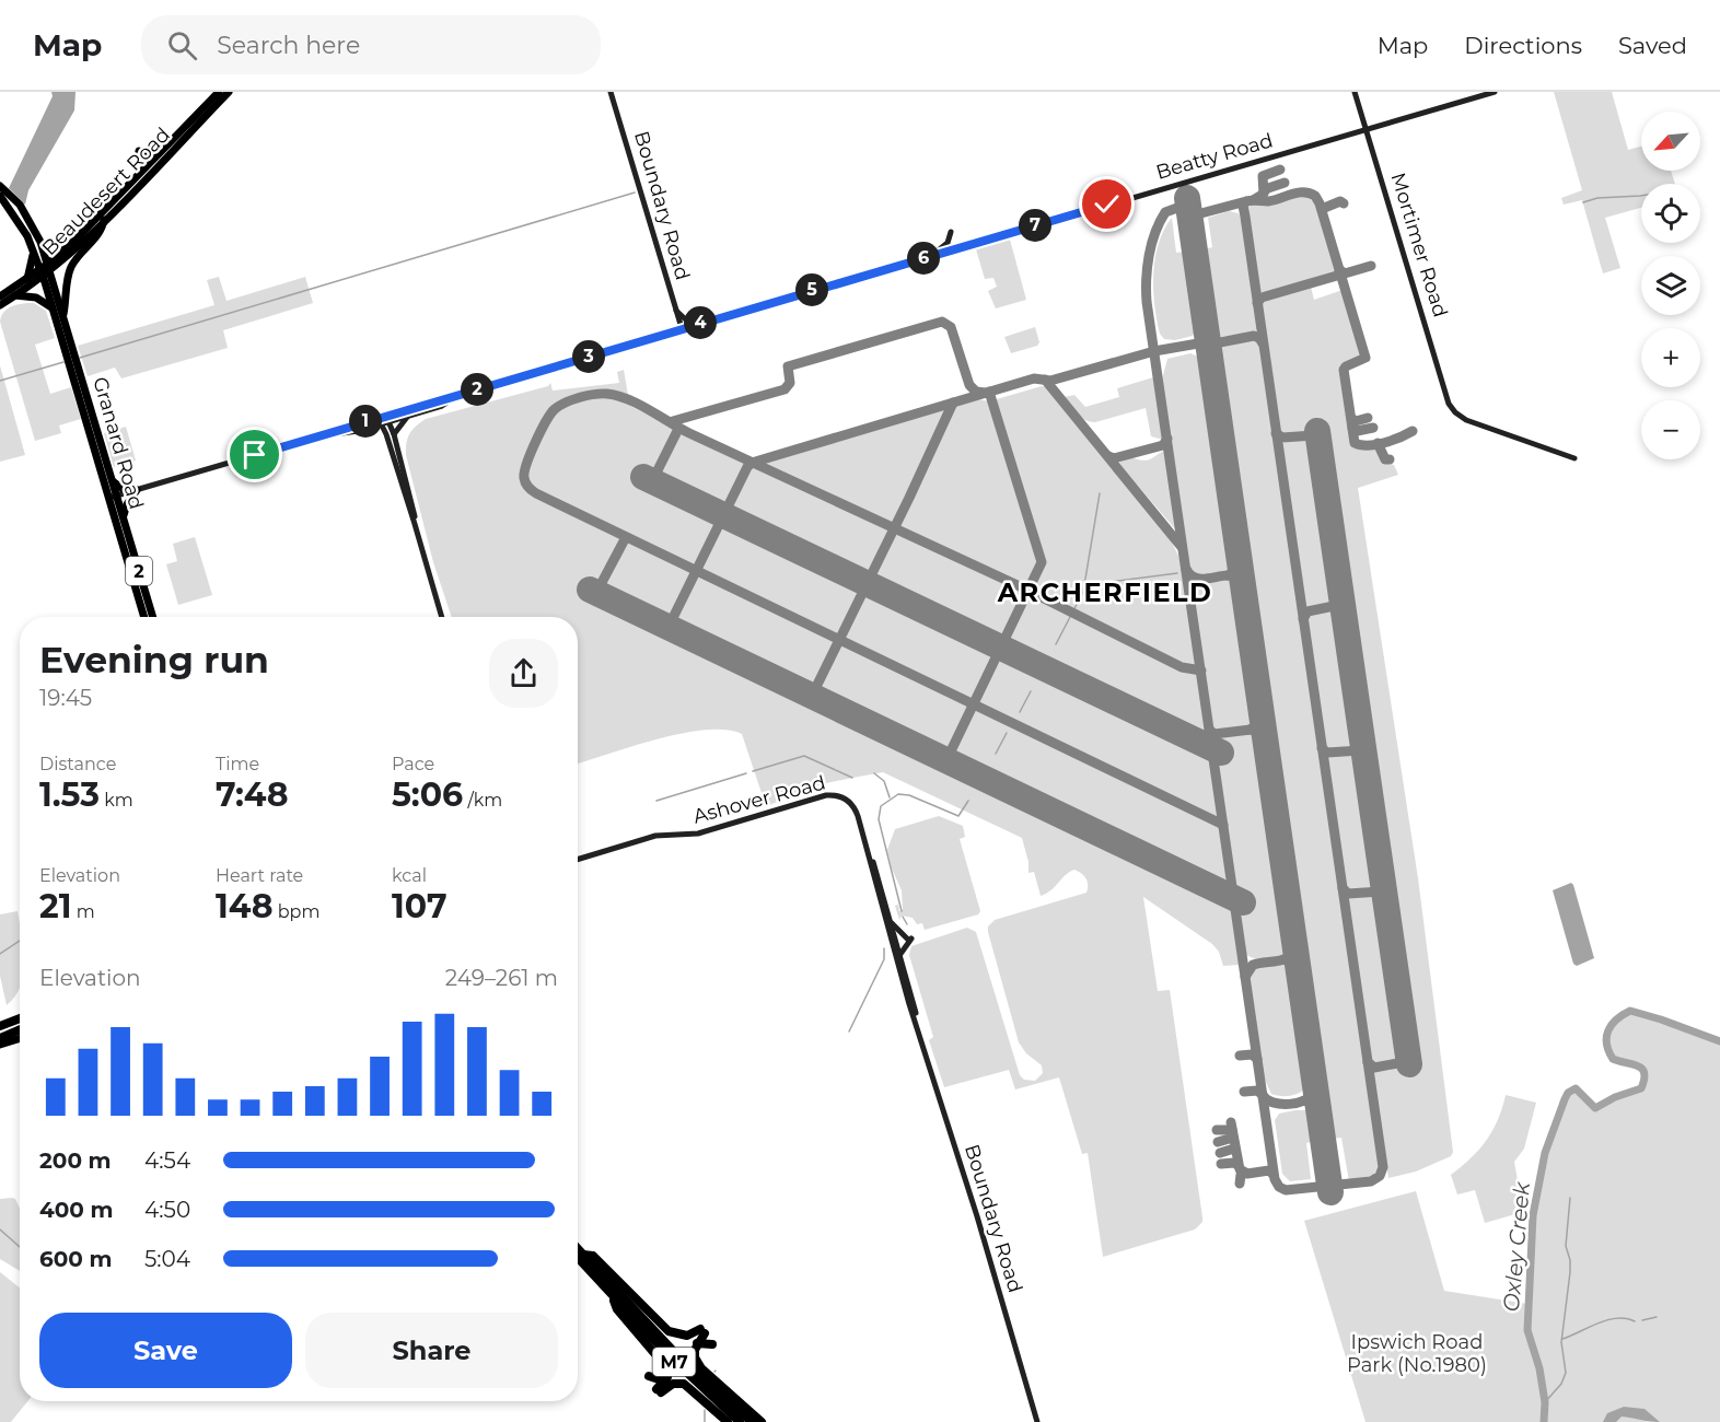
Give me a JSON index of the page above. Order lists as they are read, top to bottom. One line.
{"streets":{"highway":["Beaudesert Road","Granard Road","2","M7"],"main road":["Beatty Road","Boundary Road","Mortimer Road","Ashover Road"]},"crossings":[["Beatty Road","Boundary Road"],["Beatty Road","Mortimer Road"],["Beatty Road","Granard Road"],["Beaudesert Road","Granard Road"],["Beaudesert Road","2"],["Boundary Road","Ashover Road"],["Granard Road","2"]],"districts":["ARCHERFIELD"],"water":["Oxley Creek"],"parks":["Ipswich Road Park (No.1980)"],"north":"bottom left","page":{"header":"Map","search":"Search here","nav":["Map","Directions","Saved"],"map_buttons":["+","−"],"pins":["7","6","5","4","3","2","1"],"heading":["Evening run","19:45"],"stats":[["Distance","1.53 km"],["Time","7:48"],["Pace","5:06 /km"],["Elevation","21 m"],["Heart rate","148 bpm"],["kcal","107"]],"chart":["Elevation","249–261 m"],"list":[{"name":"200 m","note":"4:54"},{"name":"400 m","note":"4:50"},{"name":"600 m","note":"5:04"}],"buttons":["Save","Share"]}}
